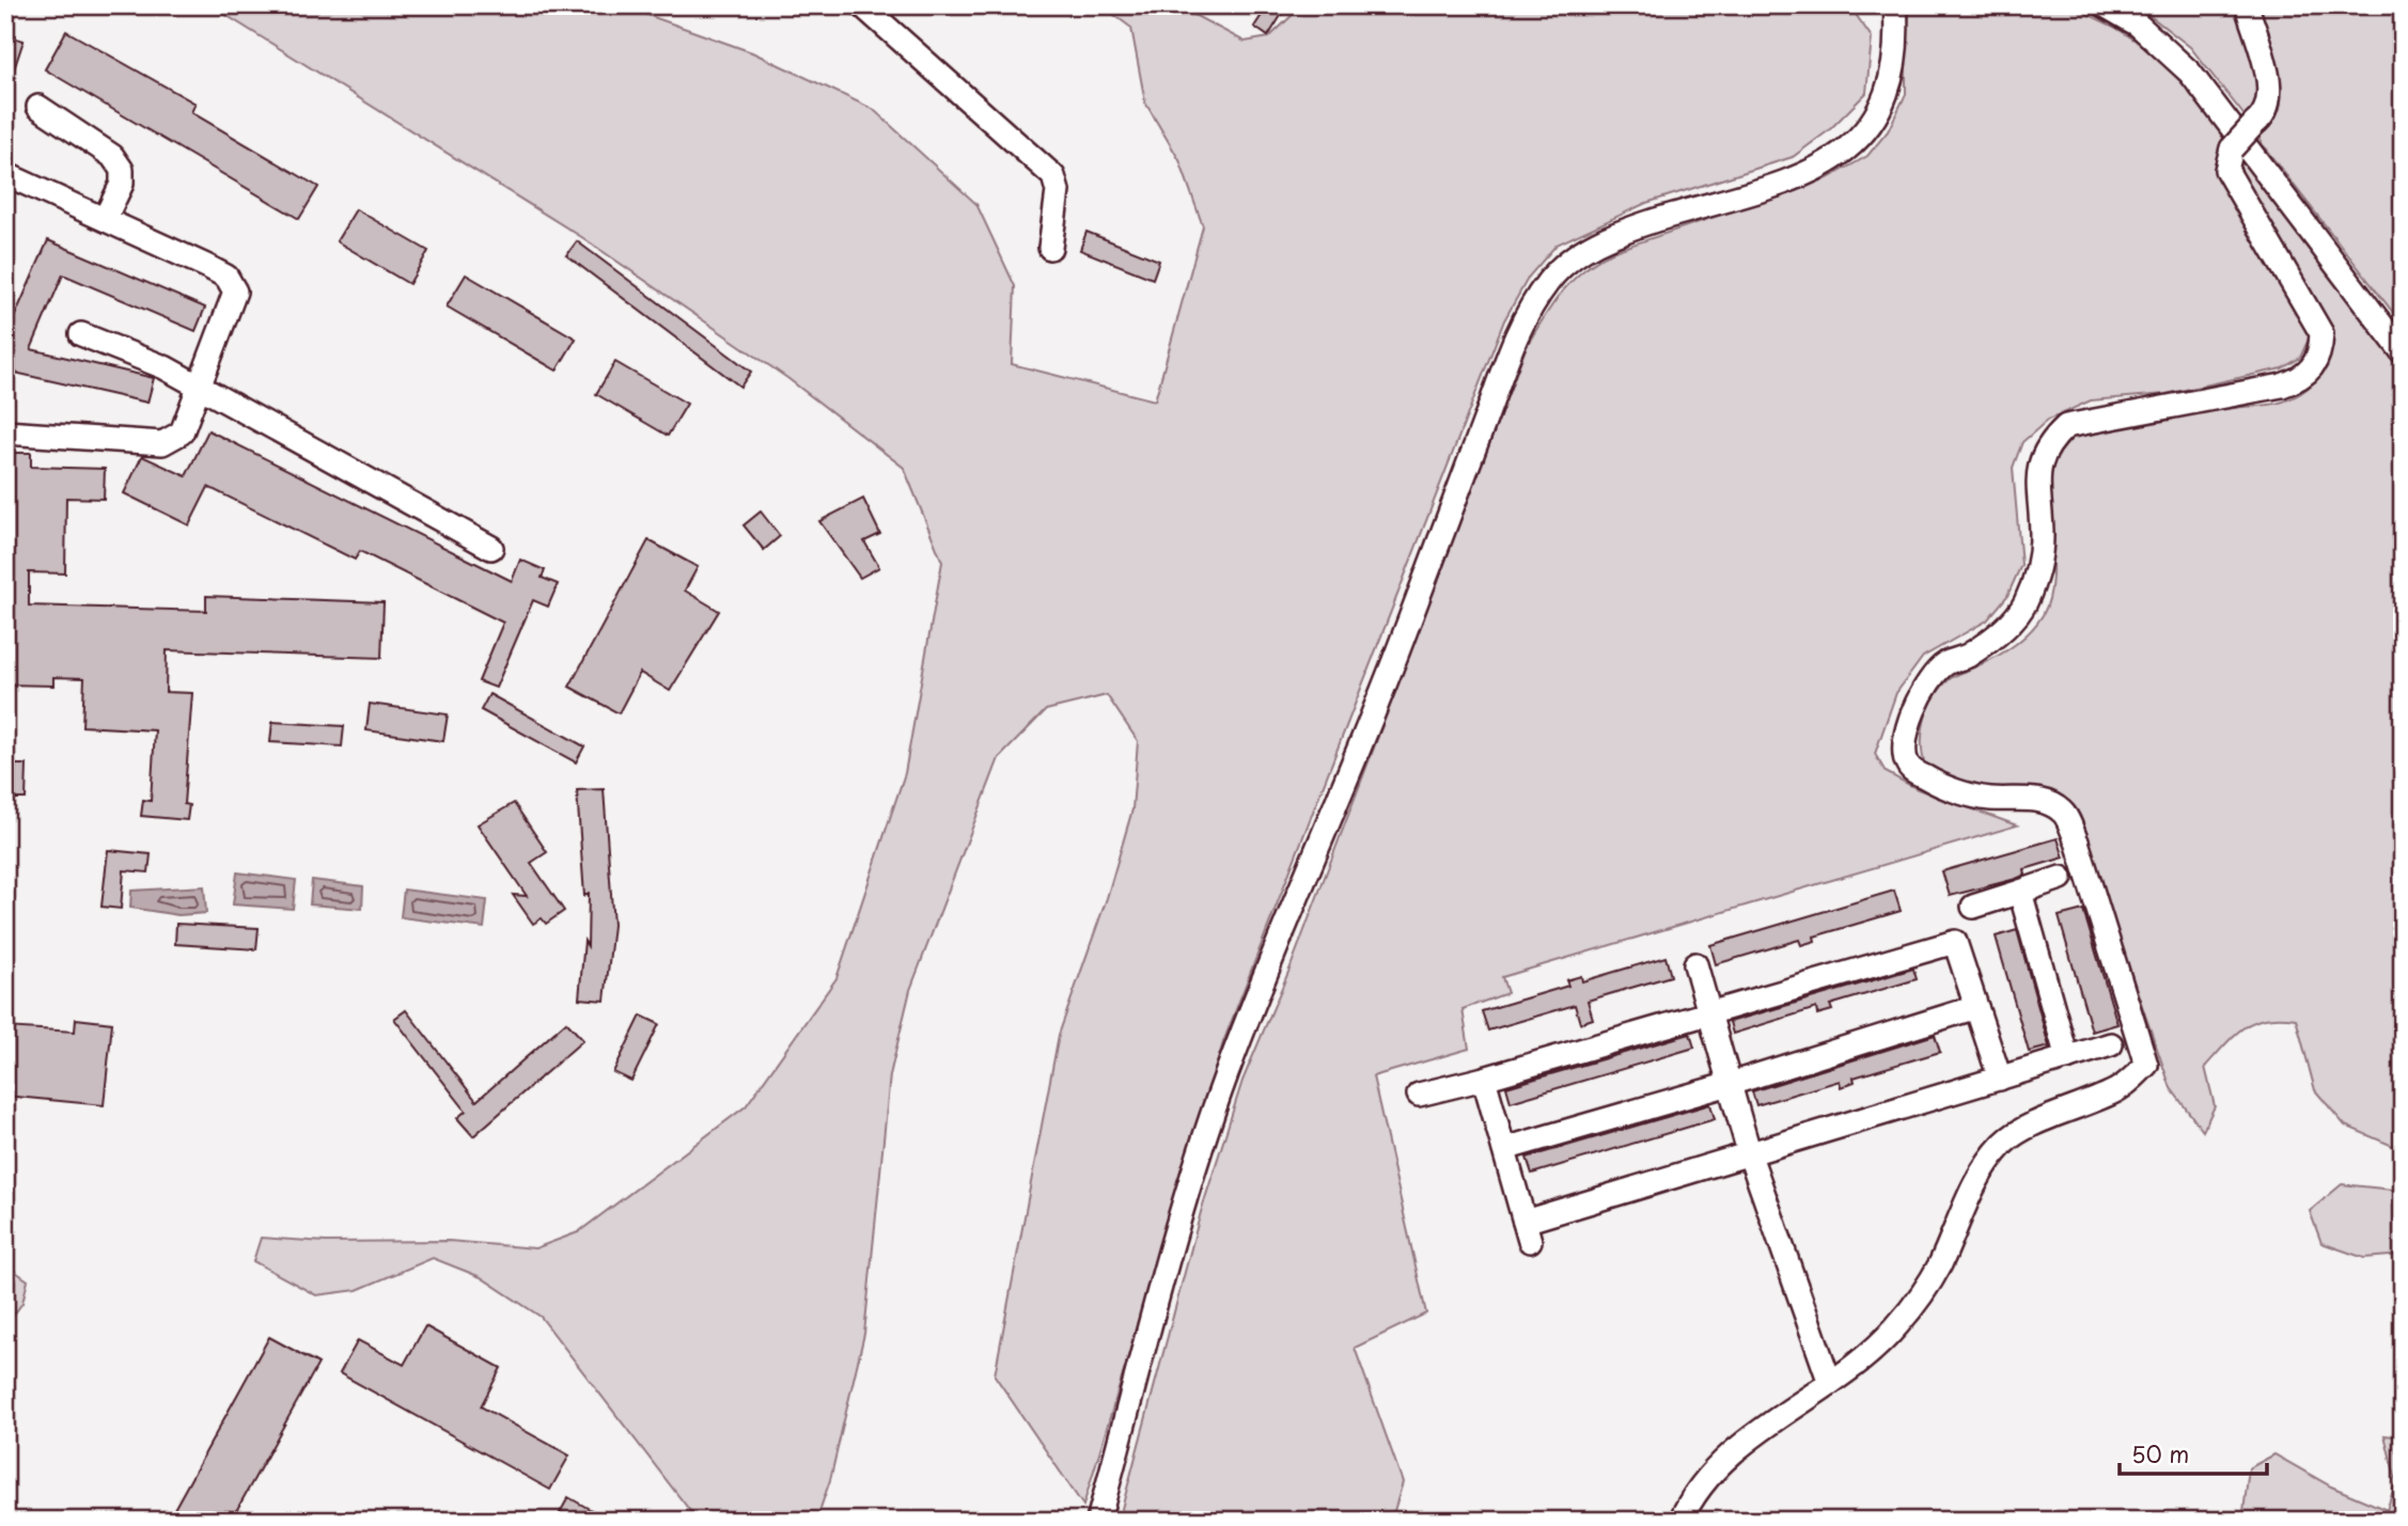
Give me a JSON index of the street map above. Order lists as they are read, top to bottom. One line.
{"scale_bar":"50 m"}
